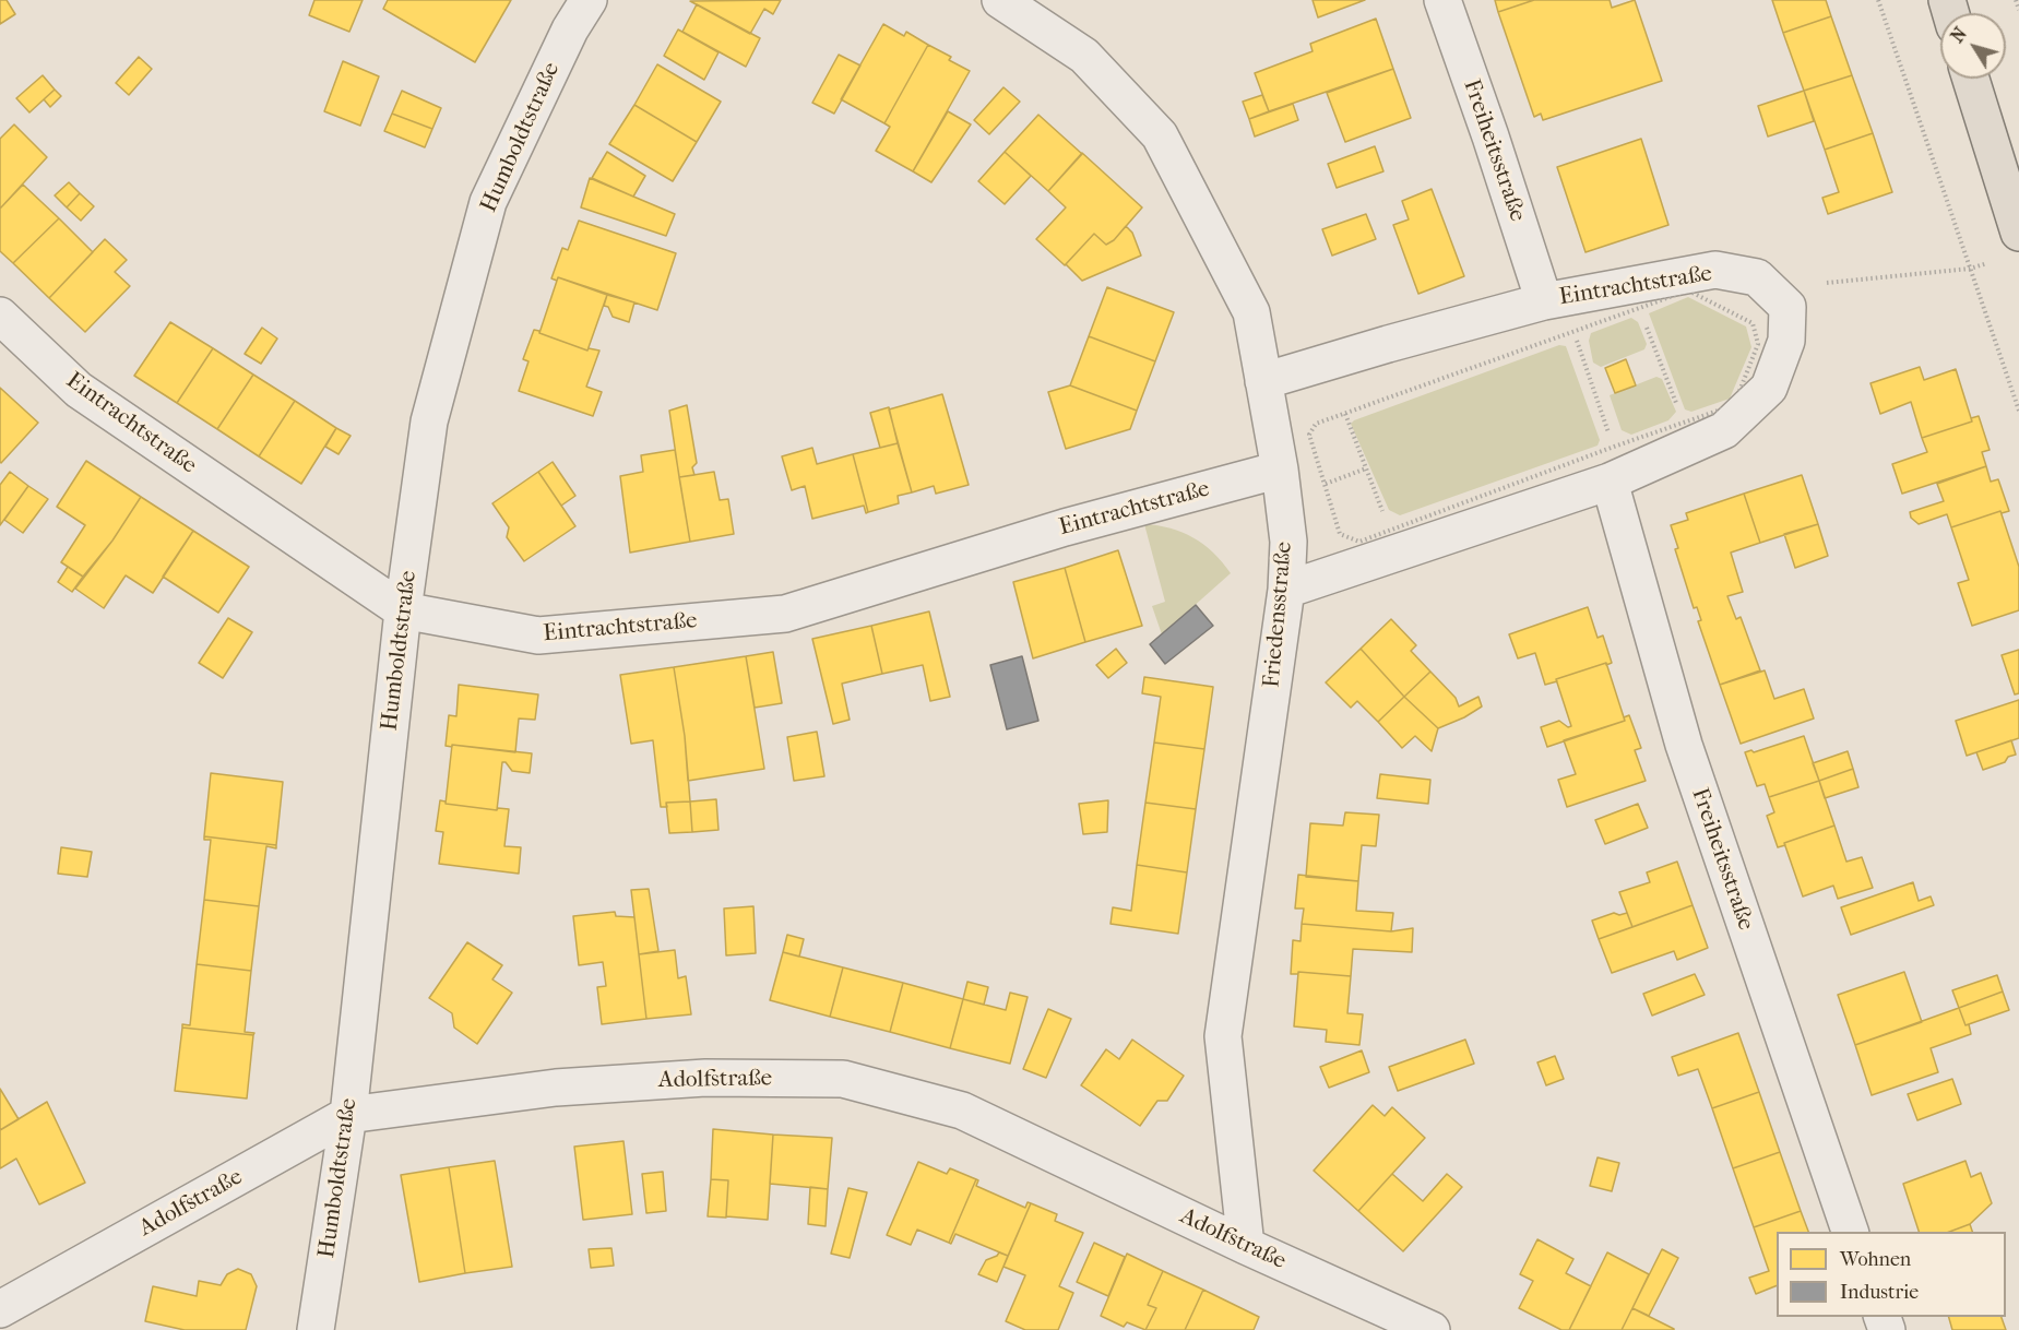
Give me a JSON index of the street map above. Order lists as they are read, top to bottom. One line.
{"streets":{"street":["Humboldtstraße","Freiheitsstraße","Eintrachtstraße","Friedensstraße","Adolfstraße"]},"crossings":[["Humboldtstraße","Eintrachtstraße"],["Humboldtstraße","Adolfstraße"],["Freiheitsstraße","Eintrachtstraße"],["Eintrachtstraße","Friedensstraße"],["Friedensstraße","Adolfstraße"]],"legend":["Wohnen","Industrie"],"north":"top left"}
